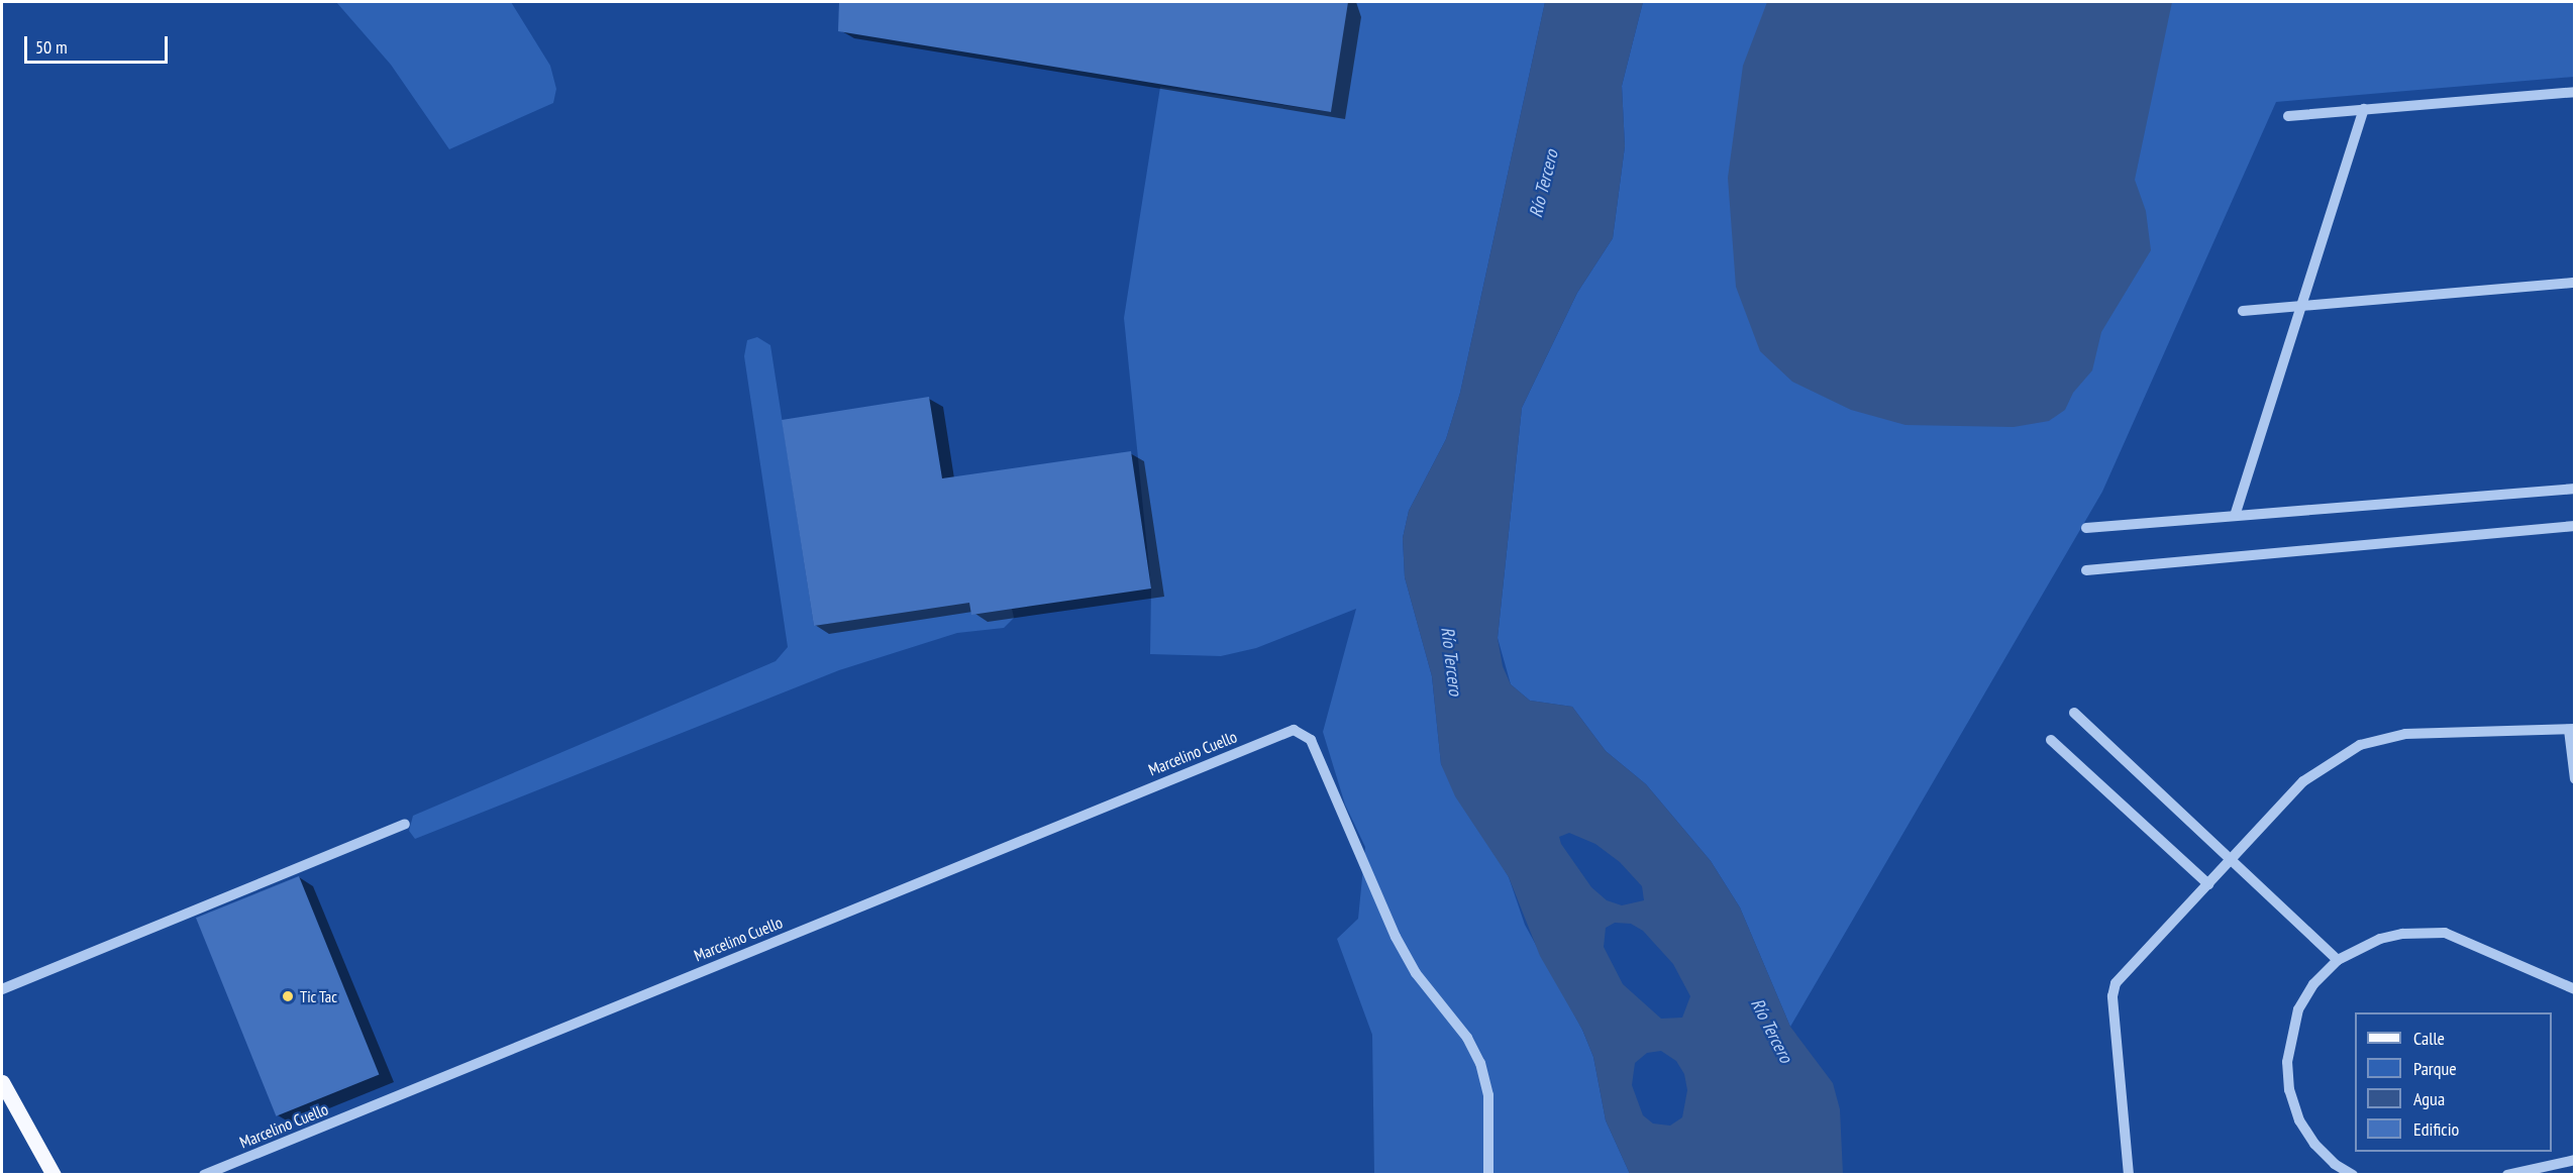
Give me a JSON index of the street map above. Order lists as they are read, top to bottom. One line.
{"streets":{"street":["Marcelino Cuello"]},"water":["Río Tercero"],"places":["Tic Tac"],"legend":["Calle","Parque","Agua","Edificio"],"scale_bar":"50 m"}
